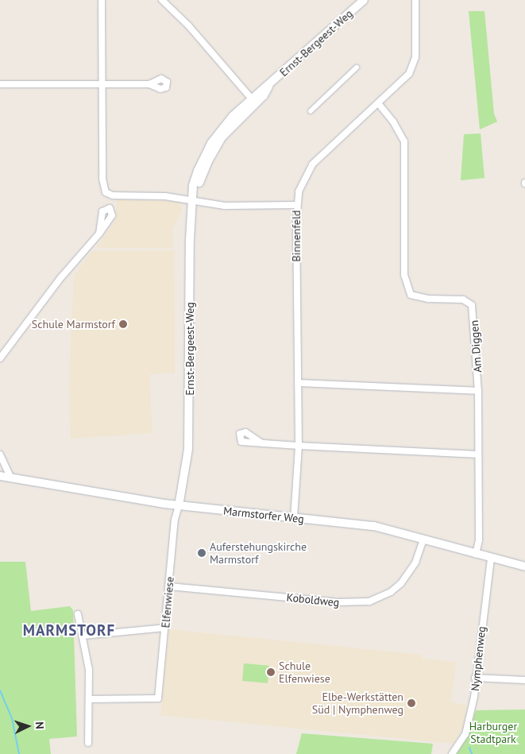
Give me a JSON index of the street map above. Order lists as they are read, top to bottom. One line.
{"streets":{"street":["Ernst-Bergeest-Weg","Binnenfeld","Am Diggen","Marmstorfer Weg","Koboldweg","Elfenwiese","Nymphenweg"]},"crossings":[["Ernst-Bergeest-Weg","Marmstorfer Weg"],["Ernst-Bergeest-Weg","Elfenwiese"],["Binnenfeld","Am Diggen"],["Binnenfeld","Marmstorfer Weg"],["Am Diggen","Marmstorfer Weg"],["Marmstorfer Weg","Koboldweg"],["Marmstorfer Weg","Elfenwiese"],["Marmstorfer Weg","Nymphenweg"],["Koboldweg","Elfenwiese"]],"districts":["MARMSTORF"],"parks":["Harburger Stadtpark"],"places":["Schule Marmstorf","Auferstehungskirche Marmstorf","Schule Elfenwiese","Elbe-Werkstätten Süd | Nymphenweg"],"north":"right"}
